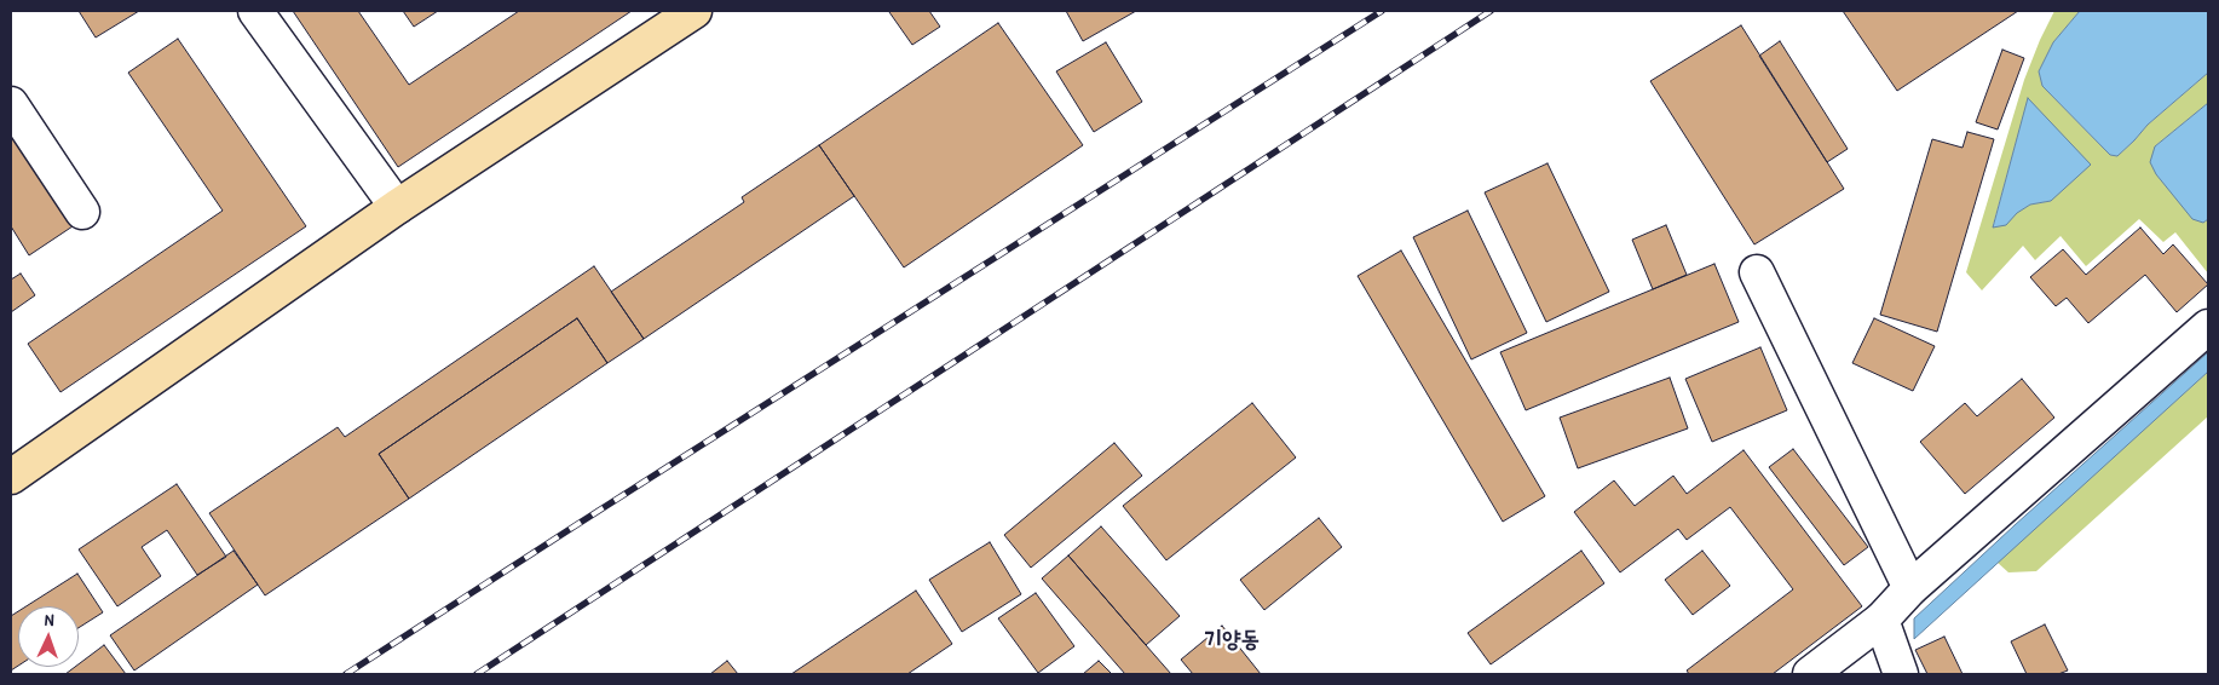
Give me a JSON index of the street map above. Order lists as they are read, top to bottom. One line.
{"districts":["기양동"],"north":"top"}
